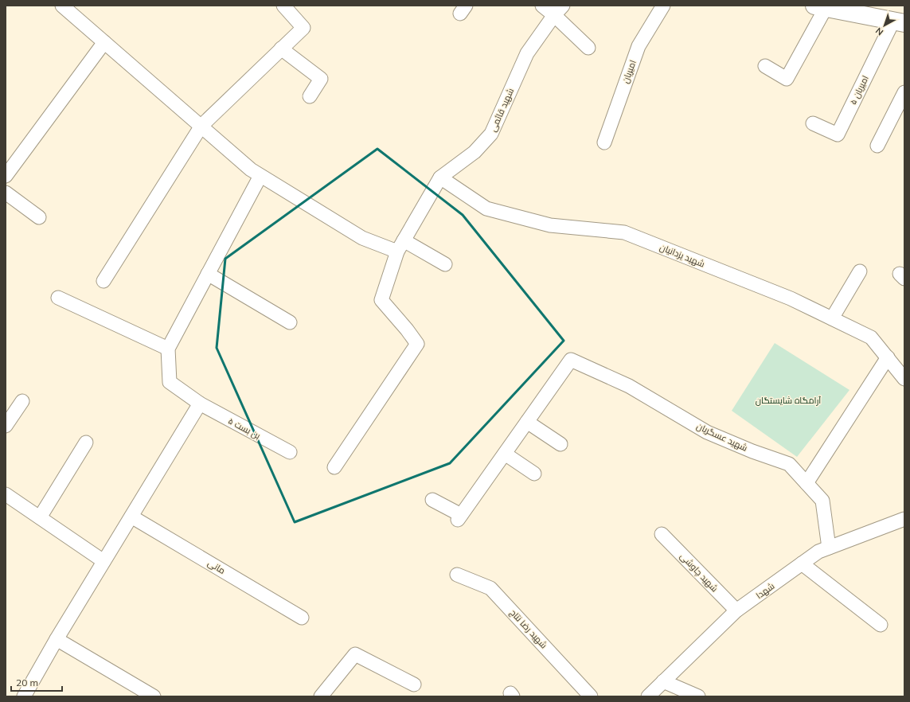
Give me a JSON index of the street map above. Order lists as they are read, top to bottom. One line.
{"streets":{"street":["امیریان","امیریان ۵","شهید قائمی","شهید یزدانیان","بن بست ۵","شهید عسگریان","مانی","شهید چاوشی","شهدا","شهید رضا نتاج"]},"crossings":[["شهید قائمی","شهید یزدانیان"],["شهید عسگریان","شهدا"],["شهید چاوشی","شهدا"]],"parks":["آرامگاه شایستگان"],"scale_bar":"20 m","north":"bottom left"}
